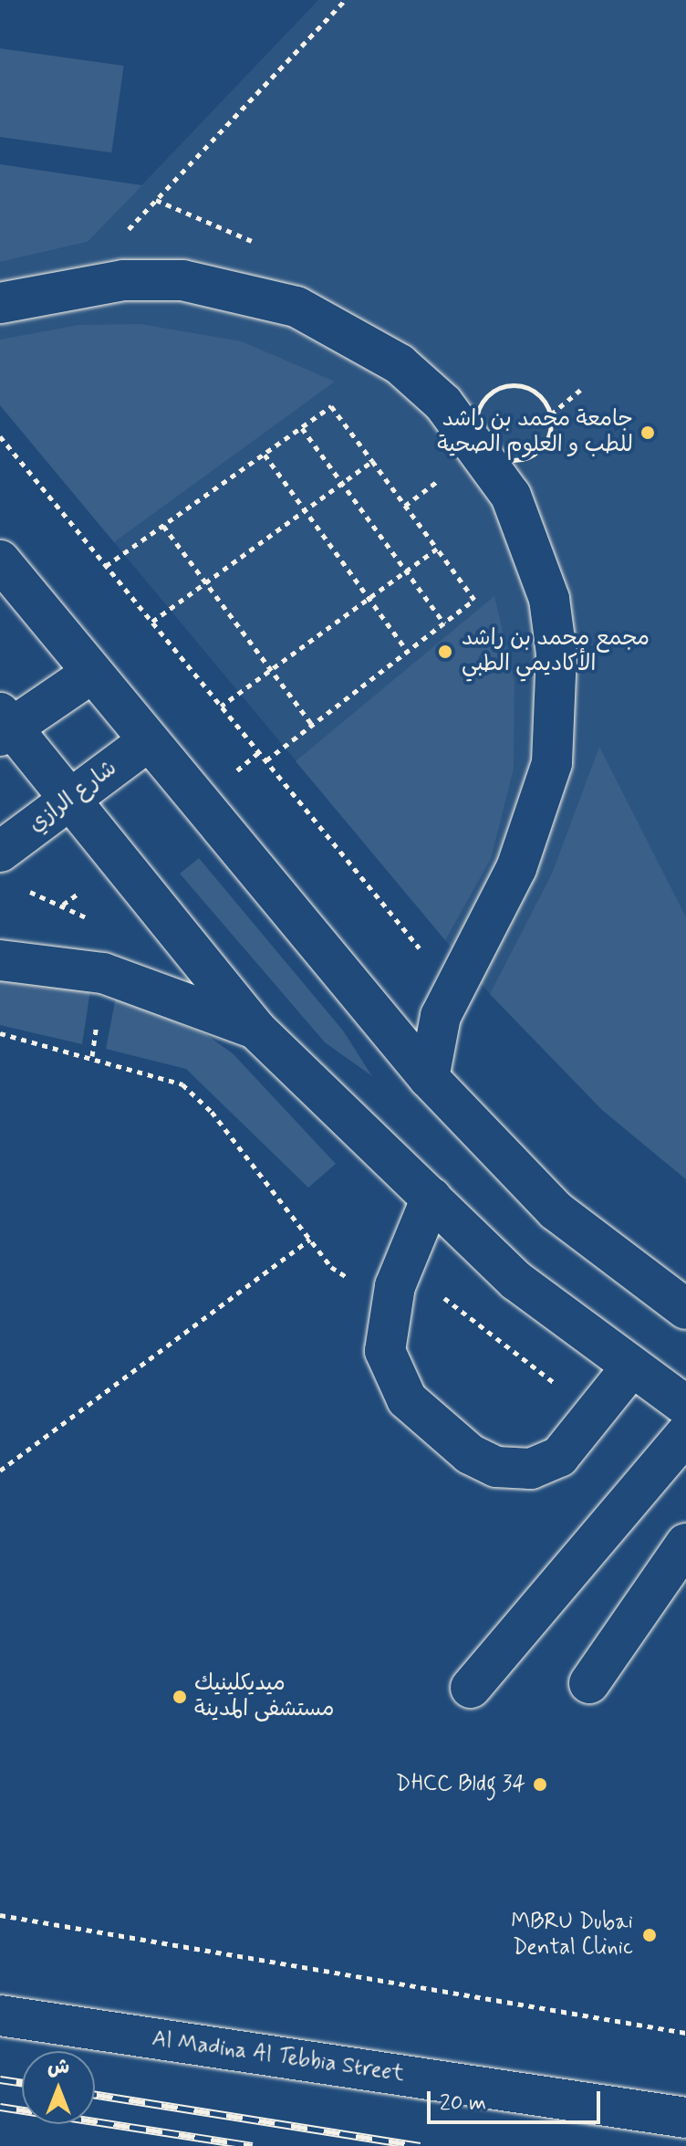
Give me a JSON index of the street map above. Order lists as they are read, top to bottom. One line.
{"streets":{"street":["شارع الرازي","Al Madina Al Tebbia Street"]},"places":["جامعة محمد بن راشد للطب و العلوم الصحية","مجمع محمد بن راشد الأكاديمي الطبي","ميديكلينيك مستشفى المدينة","DHCC Bldg 34","MBRU Dubai Dental Clinic"],"scale_bar":"20 m","north":"top"}
